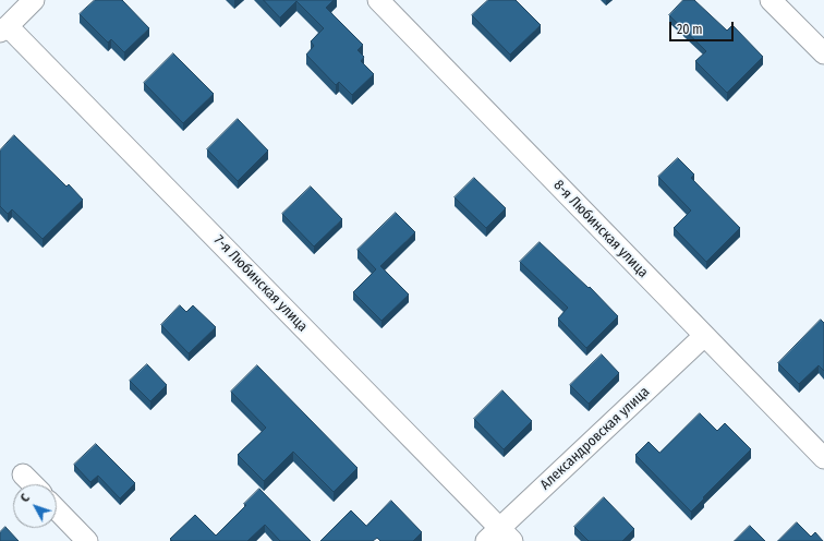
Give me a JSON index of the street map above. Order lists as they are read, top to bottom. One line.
{"streets":{"street":["8-я Любинская улица","7-я Любинская улица","Александровская улица"]},"crossings":[["8-я Любинская улица","Александровская улица"],["7-я Любинская улица","Александровская улица"]],"scale_bar":"20 m","north":"top left"}
